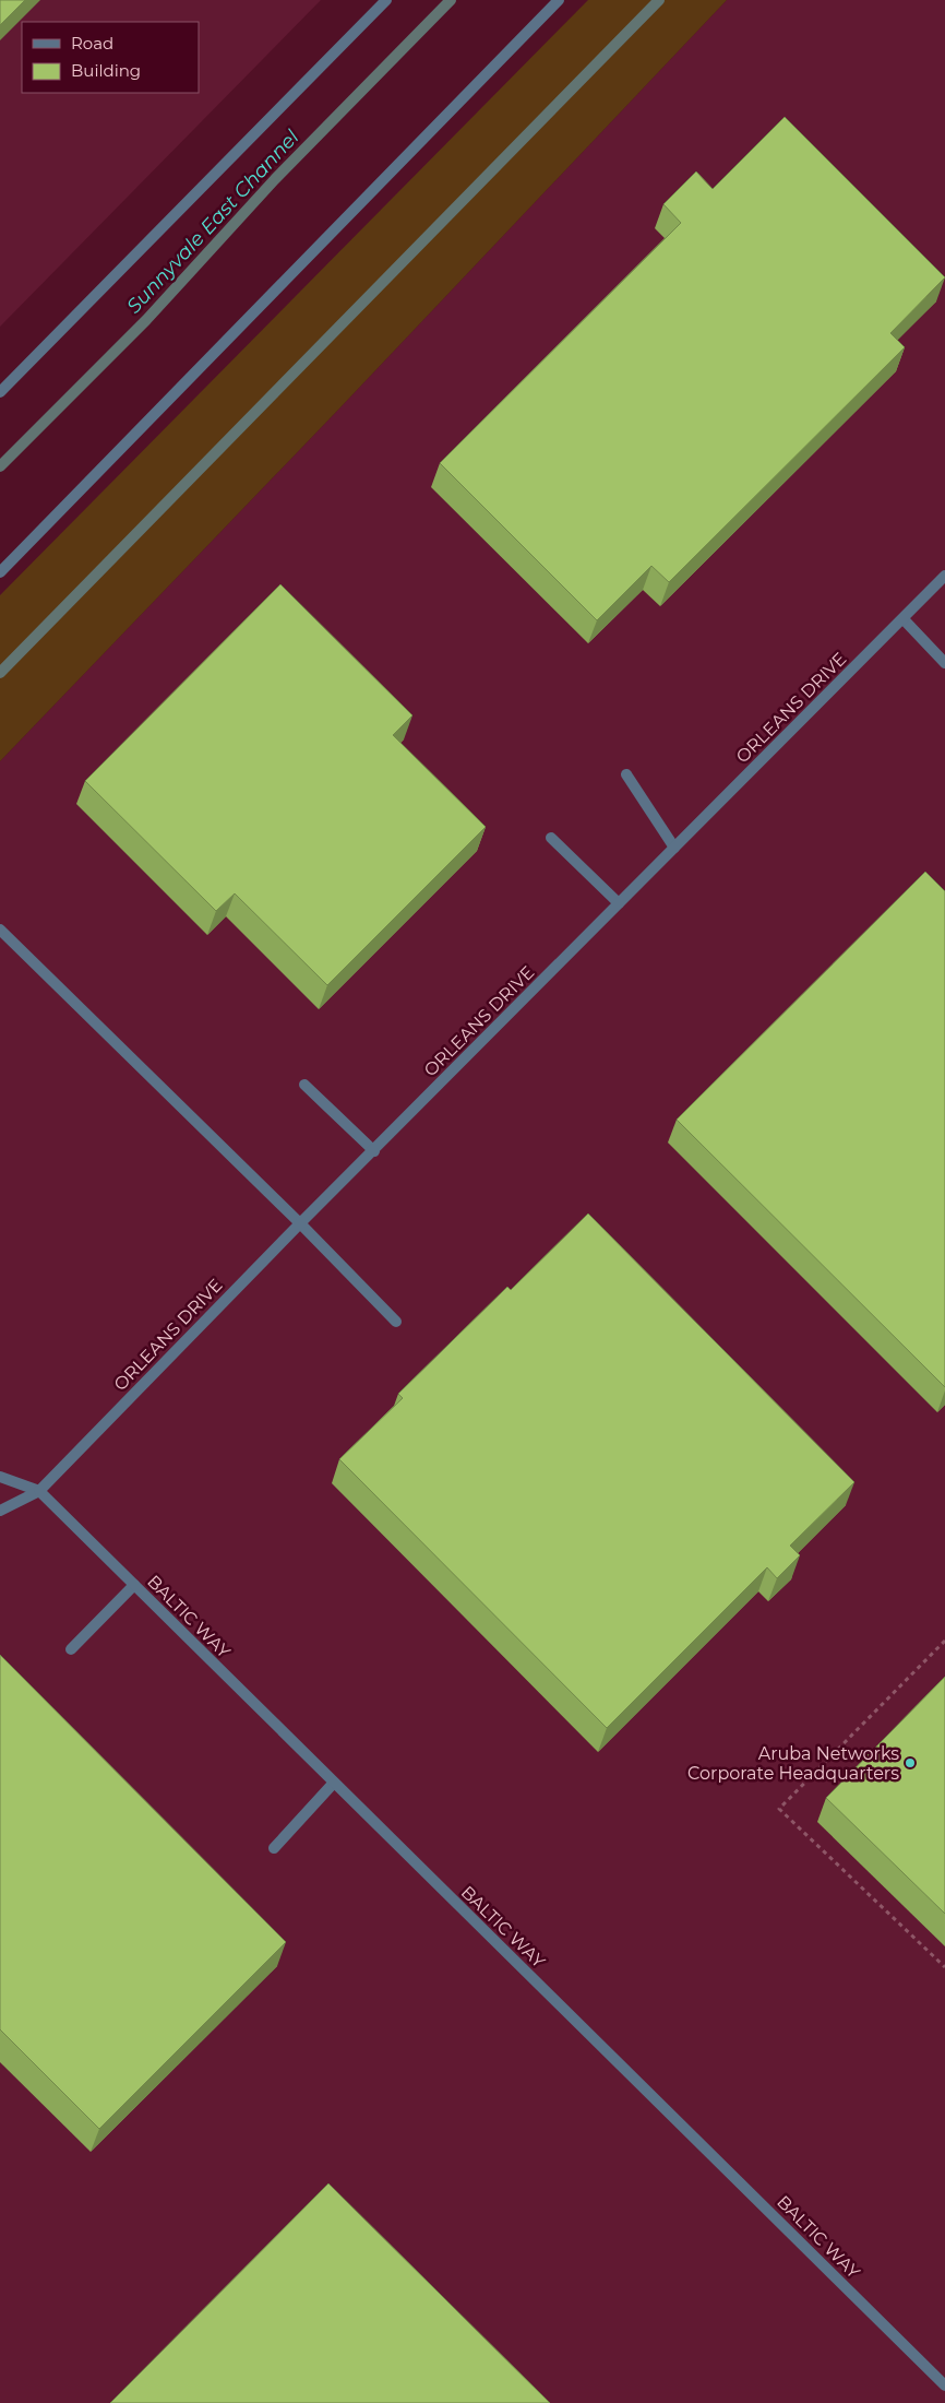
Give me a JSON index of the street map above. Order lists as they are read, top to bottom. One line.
{"streets":{"street":["ORLEANS DRIVE","BALTIC WAY"]},"crossings":[["ORLEANS DRIVE","BALTIC WAY"]],"water":["Sunnyvale East Channel"],"places":["Aruba Networks Corporate Headquarters"],"legend":["Road","Building"]}
